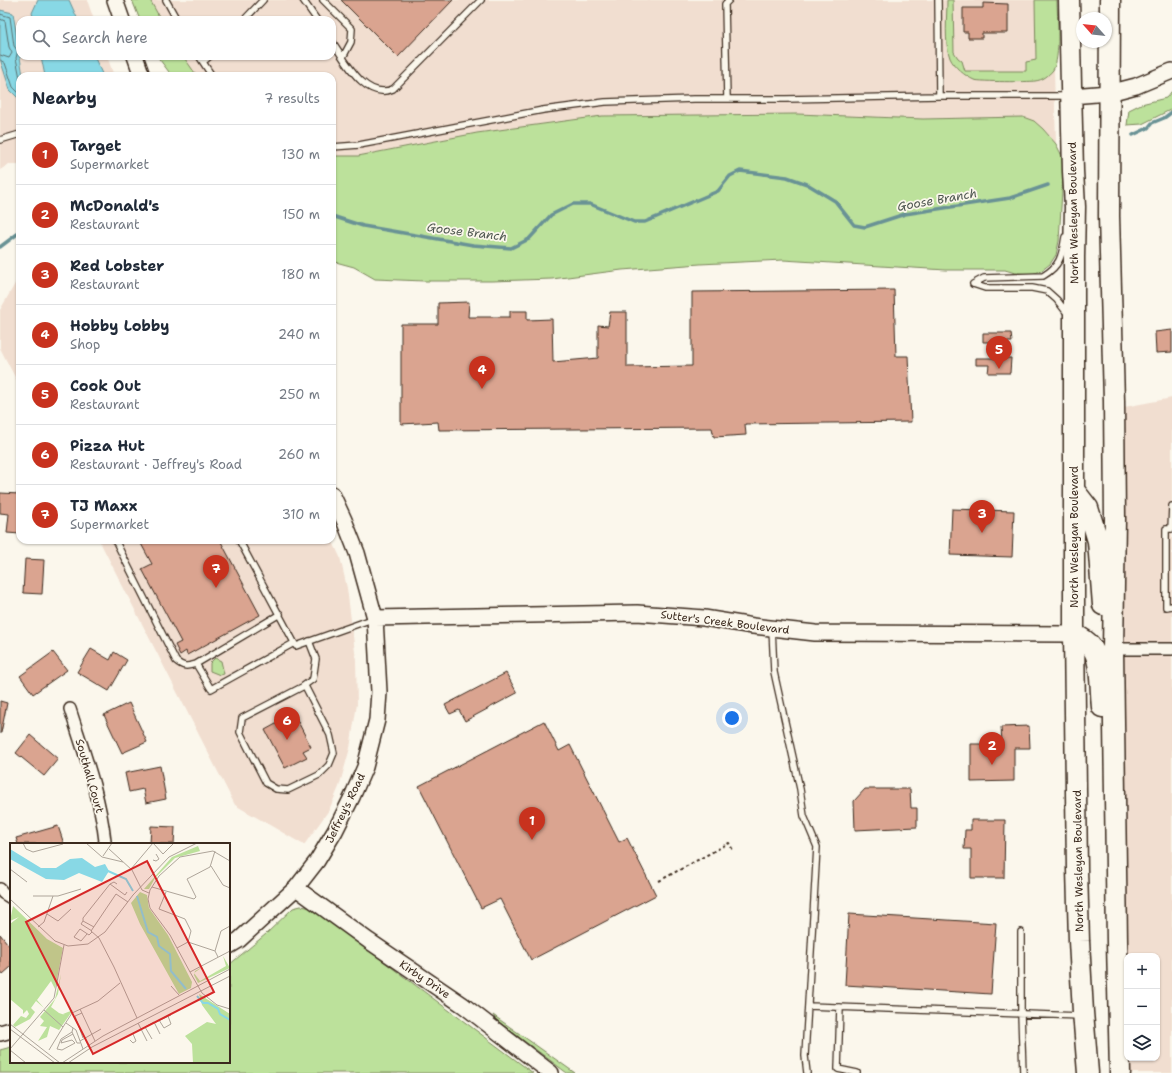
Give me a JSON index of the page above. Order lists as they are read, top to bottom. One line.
{"streets":{"highway":["North Wesleyan Boulevard"],"street":["Sutter's Creek Boulevard","Southall Court","Jeffrey's Road","Kirby Drive"]},"crossings":[["North Wesleyan Boulevard","Sutter's Creek Boulevard"],["Sutter's Creek Boulevard","Jeffrey's Road"],["Jeffrey's Road","Kirby Drive"]],"water":["Goose Branch"],"north":"top left","page":{"search":"Search here","heading":["Nearby","7 results"],"list":[{"mark":"1","name":"Target","note":"Supermarket","value":"130 m"},{"mark":"2","name":"McDonald's","note":"Restaurant","value":"150 m"},{"mark":"3","name":"Red Lobster","note":"Restaurant","value":"180 m"},{"mark":"4","name":"Hobby Lobby","note":"Shop","value":"240 m"},{"mark":"5","name":"Cook Out","note":"Restaurant","value":"250 m"},{"mark":"6","name":"Pizza Hut","note":"Restaurant · Jeffrey's Road","value":"260 m"},{"mark":"7","name":"TJ Maxx","note":"Supermarket","value":"310 m"}],"pins":["5","4","3","7","6","2","1"],"map_buttons":["+","−"]}}
